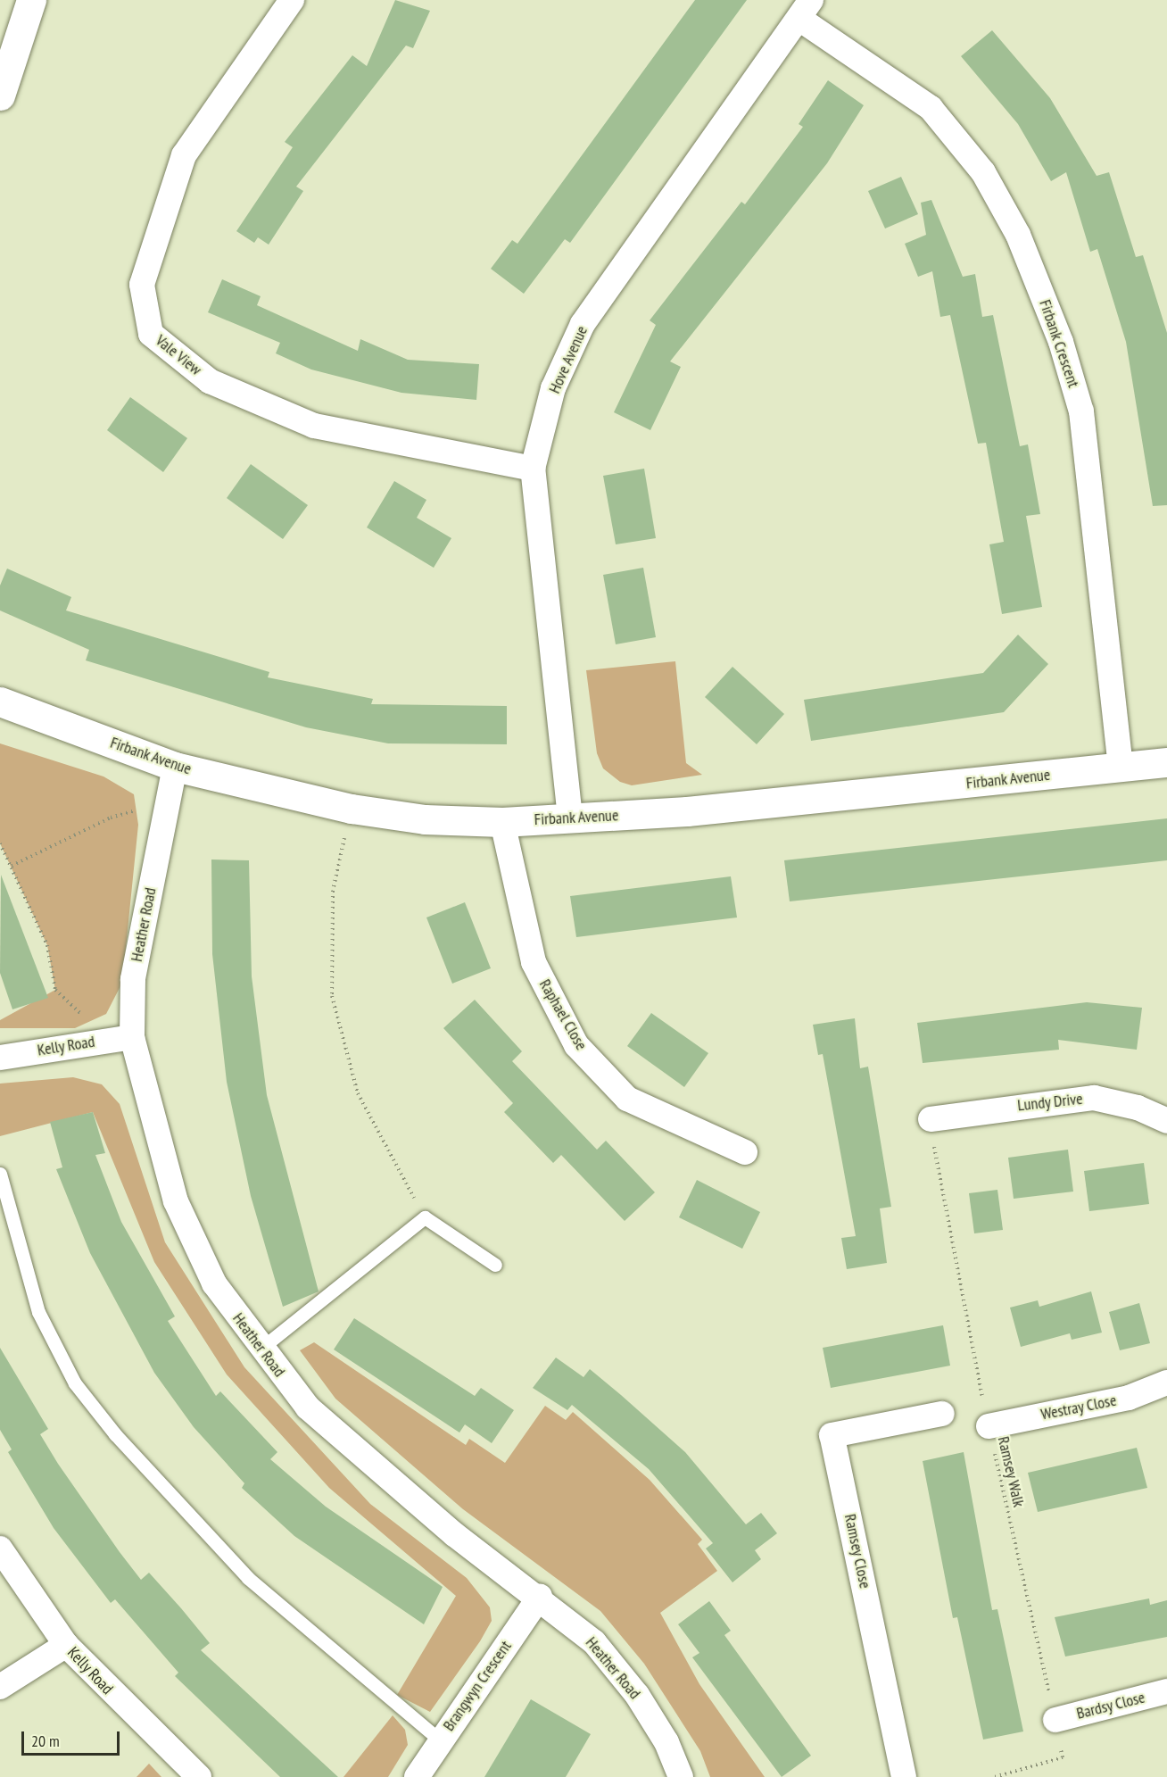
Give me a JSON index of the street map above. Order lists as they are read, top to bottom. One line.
{"streets":{"main road":["Firbank Avenue"],"street":["Firbank Crescent","Vale View","Hove Avenue","Heather Road","Raphael Close","Kelly Road","Lundy Drive","Westray Close","Ramsey Close","Brangwyn Crescent","Bardsy Close"],"path":["Ramsey Walk"]},"crossings":[["Firbank Crescent","Hove Avenue"],["Firbank Crescent","Firbank Avenue"],["Vale View","Hove Avenue"],["Hove Avenue","Firbank Avenue"],["Firbank Avenue","Heather Road"],["Firbank Avenue","Raphael Close"],["Heather Road","Kelly Road"],["Heather Road","Brangwyn Crescent"],["Lundy Drive","Ramsey Walk"],["Westray Close","Ramsey Walk"],["Ramsey Walk","Bardsy Close"]],"scale_bar":"20 m"}
